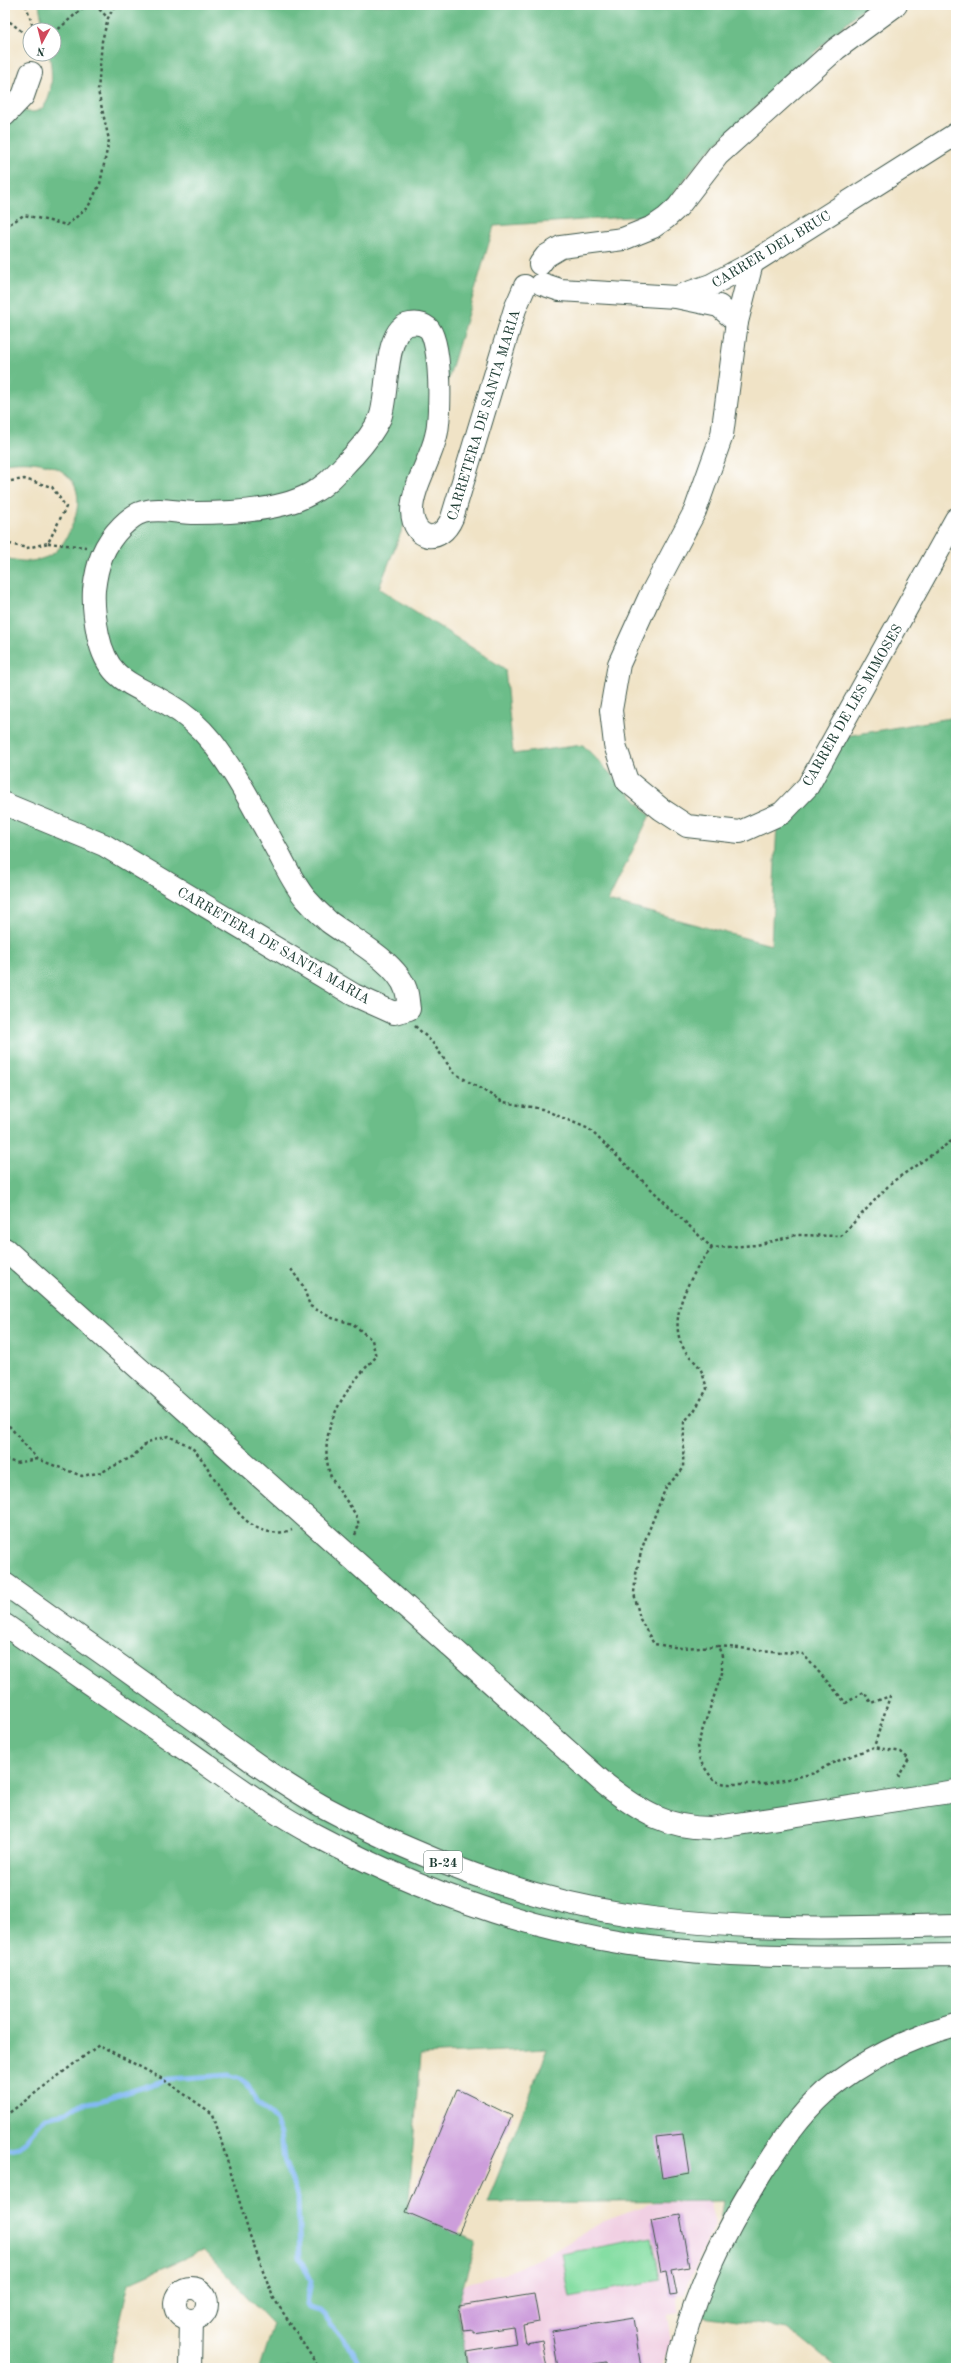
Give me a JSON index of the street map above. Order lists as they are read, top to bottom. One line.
{"streets":{"main road":["CARRER DEL BRUC","CARRETERA DE SANTA MARIA","CARRER DE LES MIMOSES","B-24"]},"crossings":[["CARRER DEL BRUC","CARRETERA DE SANTA MARIA"],["CARRER DEL BRUC","CARRER DE LES MIMOSES"]],"north":"bottom"}
